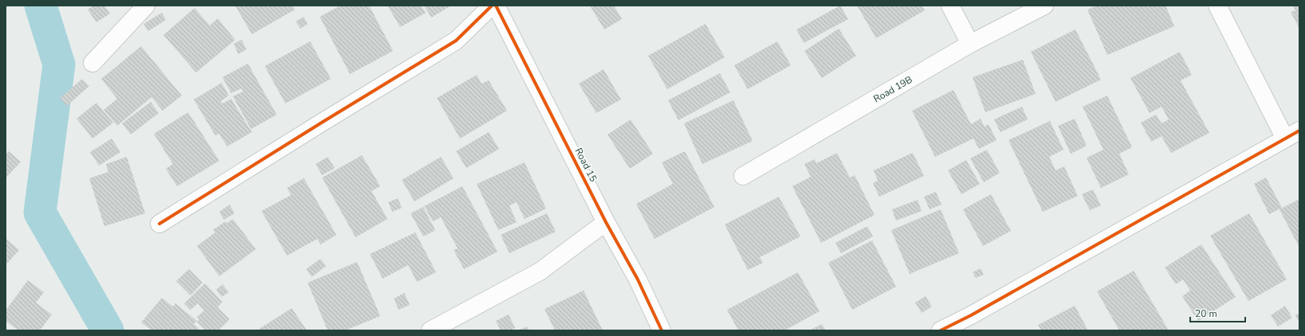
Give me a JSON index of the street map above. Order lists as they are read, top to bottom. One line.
{"streets":{"street":["Road 19B","Road 15"]},"scale_bar":"20 m"}
